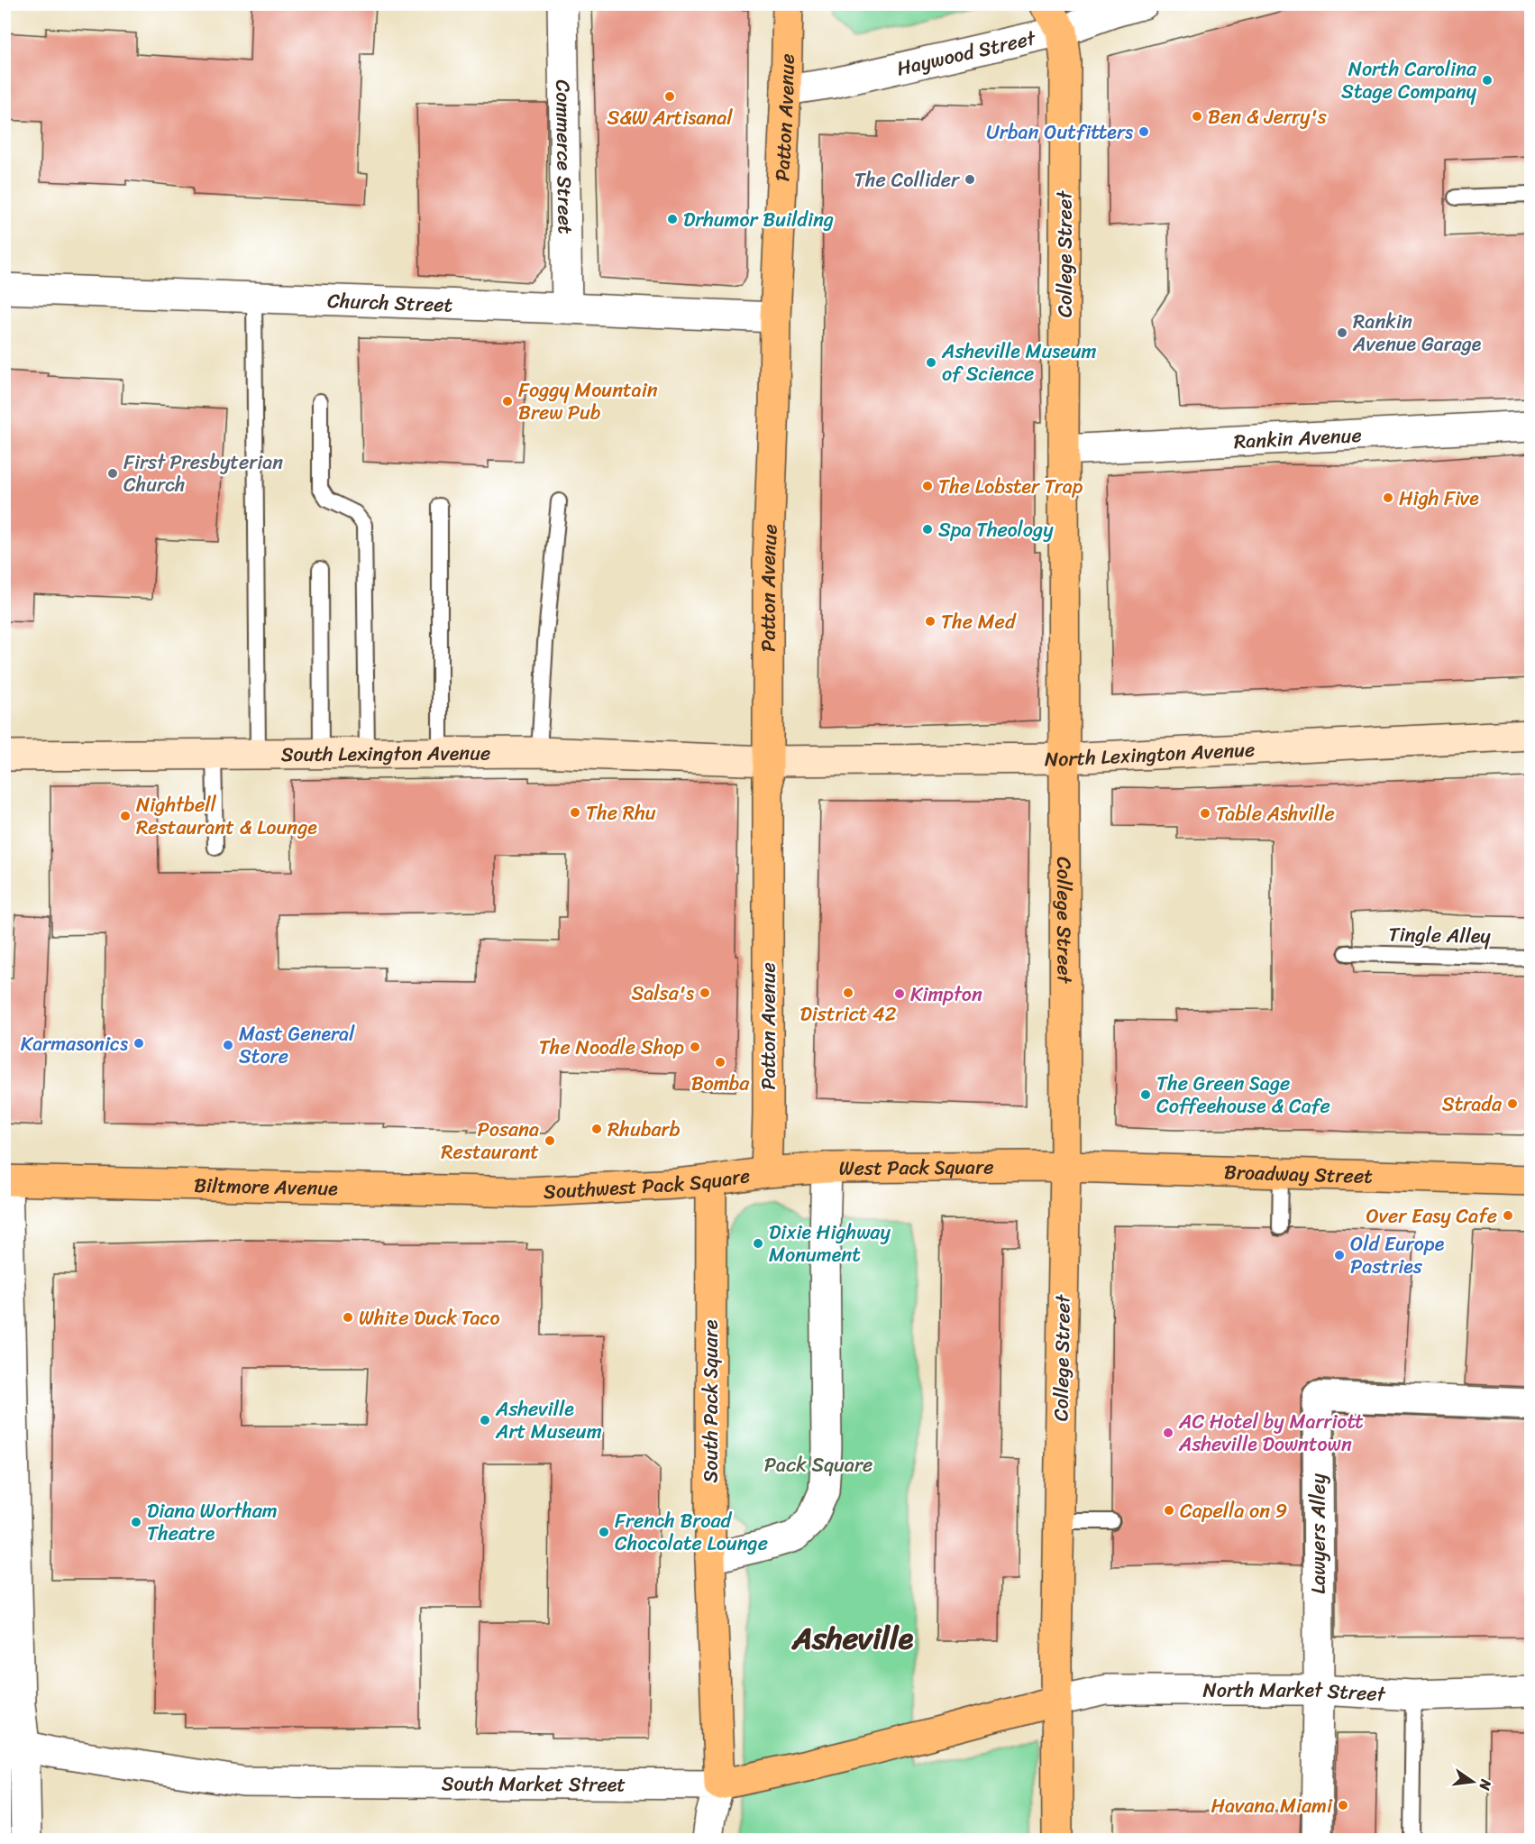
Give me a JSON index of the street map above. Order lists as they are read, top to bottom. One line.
{"streets":{"main road":["Patton Avenue","College Street","South Lexington Avenue","North Lexington Avenue","West Pack Square","Broadway Street","Southwest Pack Square","Biltmore Avenue","South Pack Square","South Market Street"],"street":["Haywood Street","Commerce Street","Church Street","Rankin Avenue","Lawyers Alley","North Market Street"],"lane":["Tingle Alley"]},"crossings":[["Haywood Street","Patton Avenue"],["Haywood Street","College Street"],["Patton Avenue","Church Street"],["Patton Avenue","South Lexington Avenue"],["Patton Avenue","North Lexington Avenue"],["Patton Avenue","West Pack Square"],["Patton Avenue","Southwest Pack Square"],["Commerce Street","Church Street"],["College Street","Rankin Avenue"],["College Street","North Lexington Avenue"],["College Street","West Pack Square"],["College Street","Broadway Street"],["College Street","North Market Street"],["College Street","South Market Street"],["South Lexington Avenue","North Lexington Avenue"],["West Pack Square","Broadway Street"],["West Pack Square","Southwest Pack Square"],["Southwest Pack Square","Biltmore Avenue"],["Southwest Pack Square","South Pack Square"],["South Pack Square","South Market Street"],["Lawyers Alley","North Market Street"],["North Market Street","South Market Street"]],"districts":["Asheville"],"parks":["Pack Square"],"places":["North Carolina Stage Company","S&W Artisanal","Ben & Jerry's","Urban Outfitters","The Collider","Drhumor Building","Rankin Avenue Garage","Asheville Museum of Science","Foggy Mountain Brew Pub","First Presbyterian Church","The Lobster Trap","High Five","Spa Theology","The Med","The Rhu","Table Ashville","Nightbell Restaurant & Lounge","Salsa's","District 42","Kimpton","Karmasonics","Mast General Store","The Noodle Shop","Bomba","The Green Sage Coffeehouse & Cafe","Strada","Rhubarb","Posana Restaurant","Over Easy Cafe","Dixie Highway Monument","Old Europe Pastries","White Duck Taco","Asheville Art Museum","AC Hotel by Marriott Asheville Downtown","Capella on 9","Diana Wortham Theatre","French Broad Chocolate Lounge","Havana Miami"],"north":"right"}
